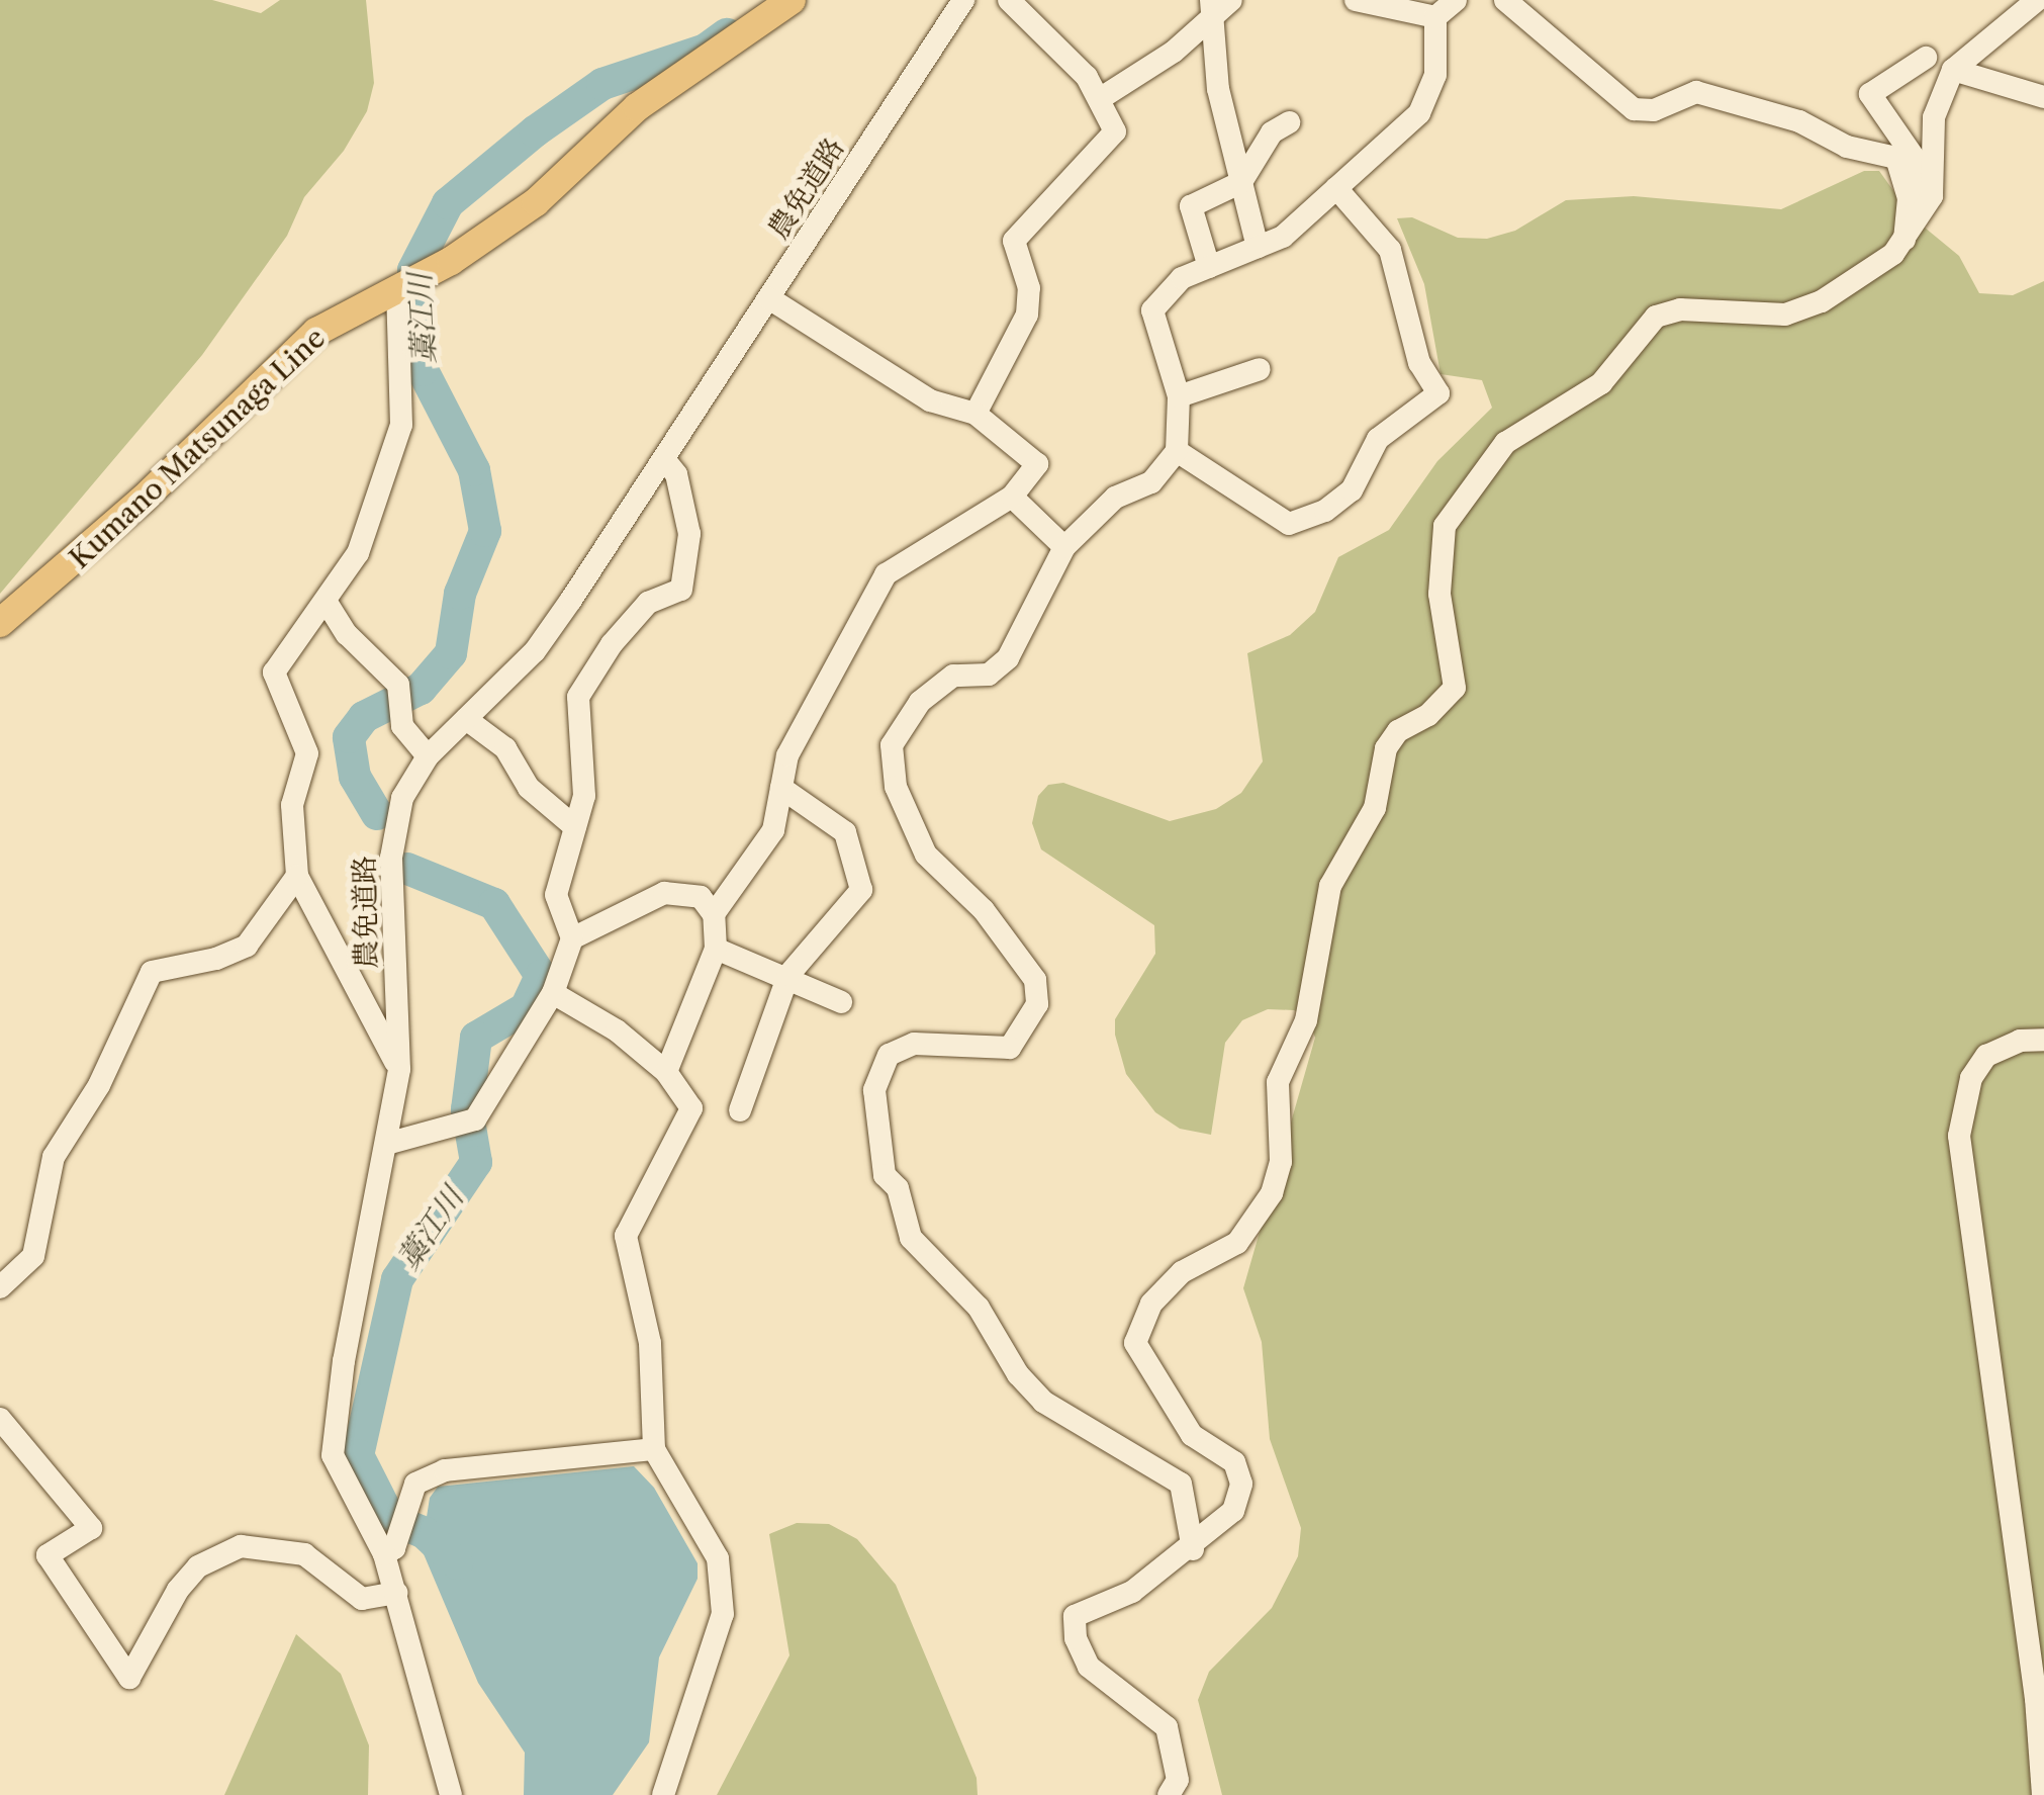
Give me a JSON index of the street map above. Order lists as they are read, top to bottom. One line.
{"streets":{"main road":["Kumano Matsunaga Line"],"street":["農免道路"]},"water":["藁江川"]}
